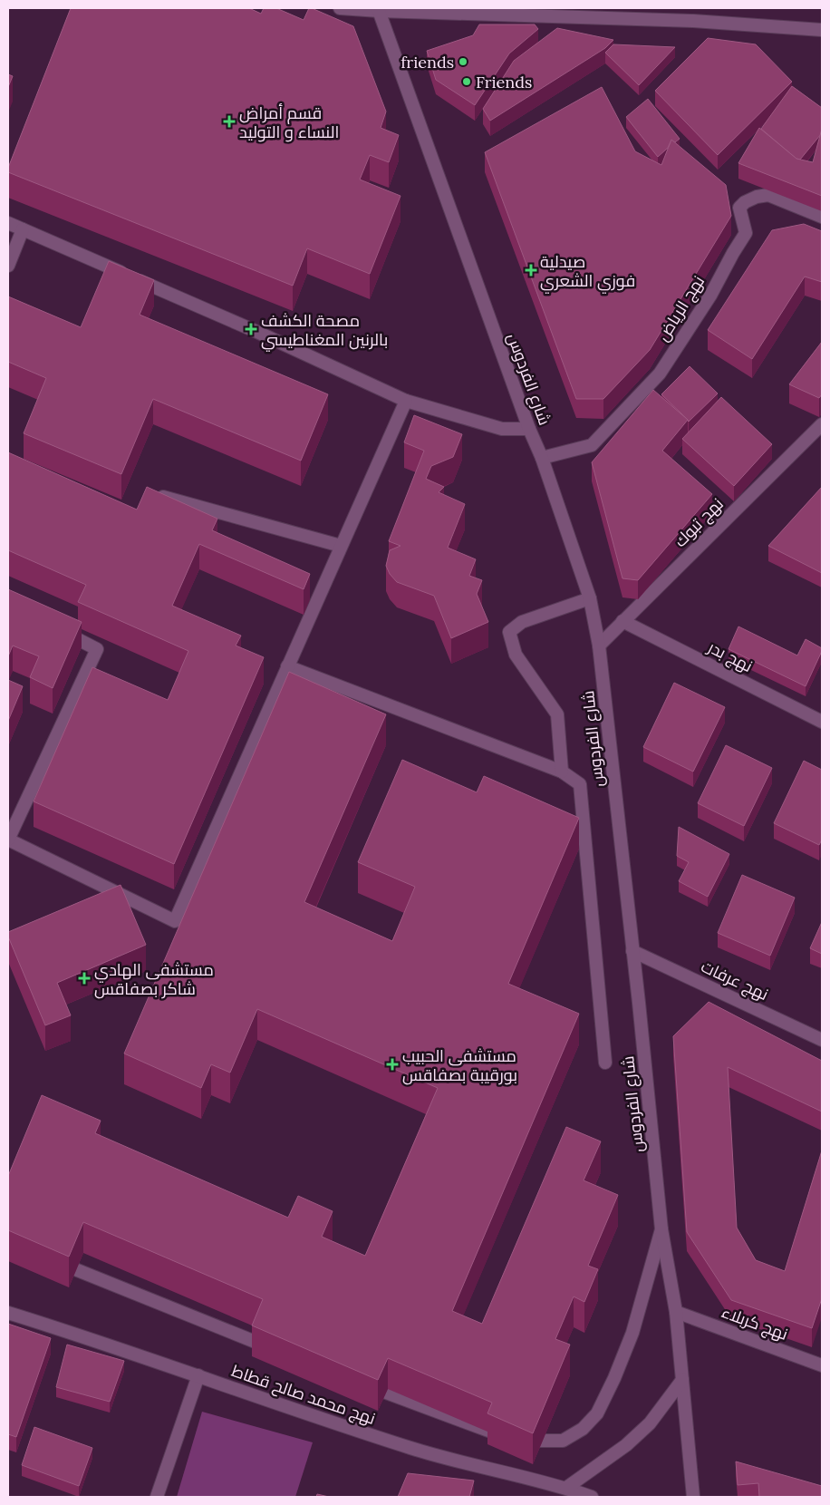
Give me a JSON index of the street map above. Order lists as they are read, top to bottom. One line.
{"streets":{"street":["نهج الرياض","شارع الفردوس","نهج تبوك","نهج بدر","نهج عرفات","نهج كربلاء","نهج محمد صالح قطاط"]},"crossings":[["نهج الرياض","شارع الفردوس"],["شارع الفردوس","نهج تبوك"],["شارع الفردوس","نهج عرفات"],["شارع الفردوس","نهج كربلاء"],["نهج تبوك","نهج بدر"]],"places":{"other":["friends","Friends"],"health":["قسم أمراض النساء و التوليد","صيدلية فوزي الشعري","مصحة الكشف بالرنين المغناطيسي","مستشفى الهادي شاكر بصفاقس","مستشفى الحبيب بورقيبة بصفاقس"]}}
